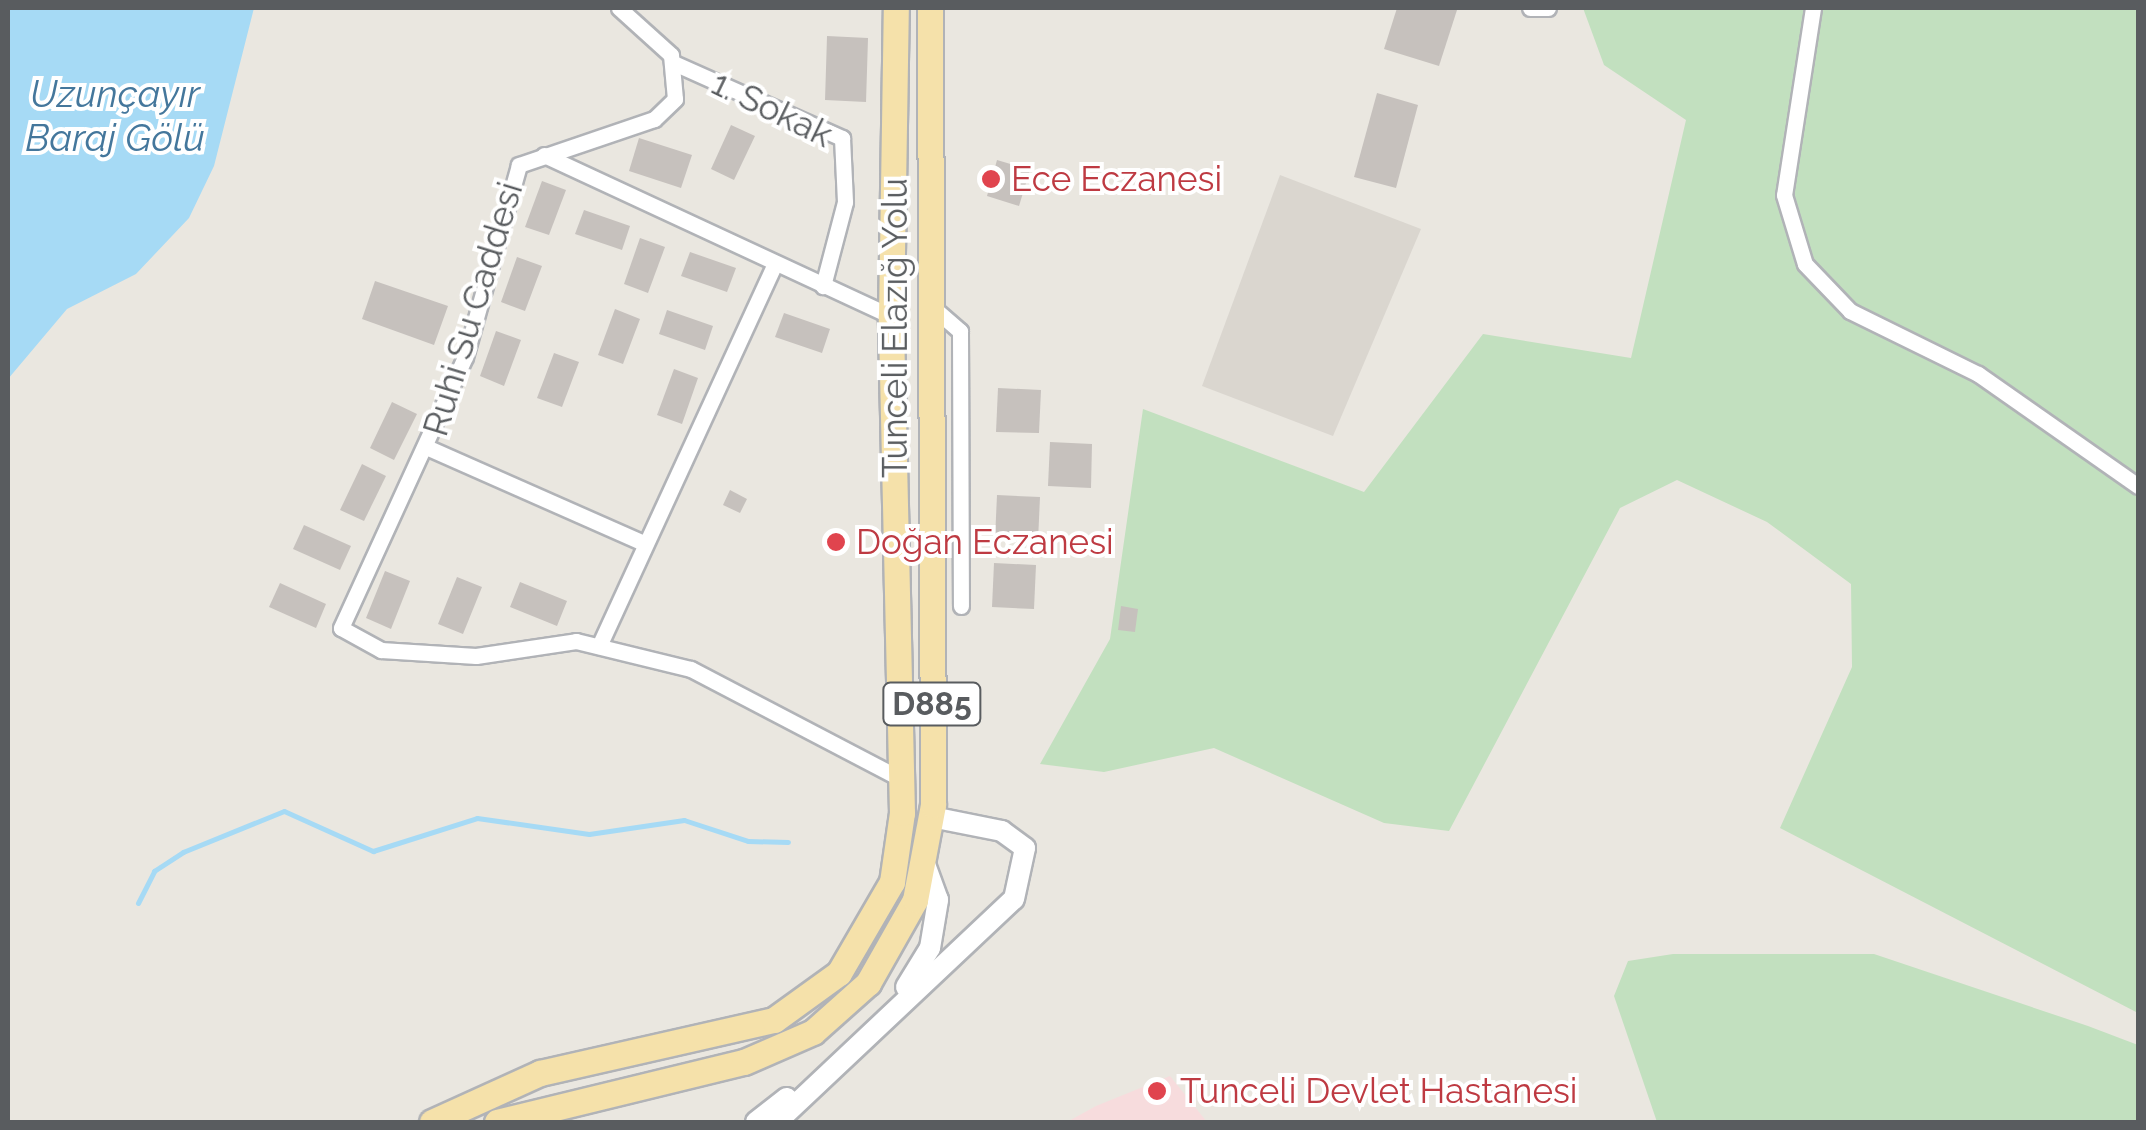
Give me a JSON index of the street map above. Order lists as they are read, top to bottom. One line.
{"streets":{"main road":["Tunceli Elazığ Yolu","D885"],"street":["1. Sokak","Ruhi Su Caddesi"]},"crossings":[["1. Sokak","Ruhi Su Caddesi"]],"water":["Uzunçayır Baraj Gölü"],"places":["Ece Eczanesi","Doğan Eczanesi","Tunceli Devlet Hastanesi"]}
